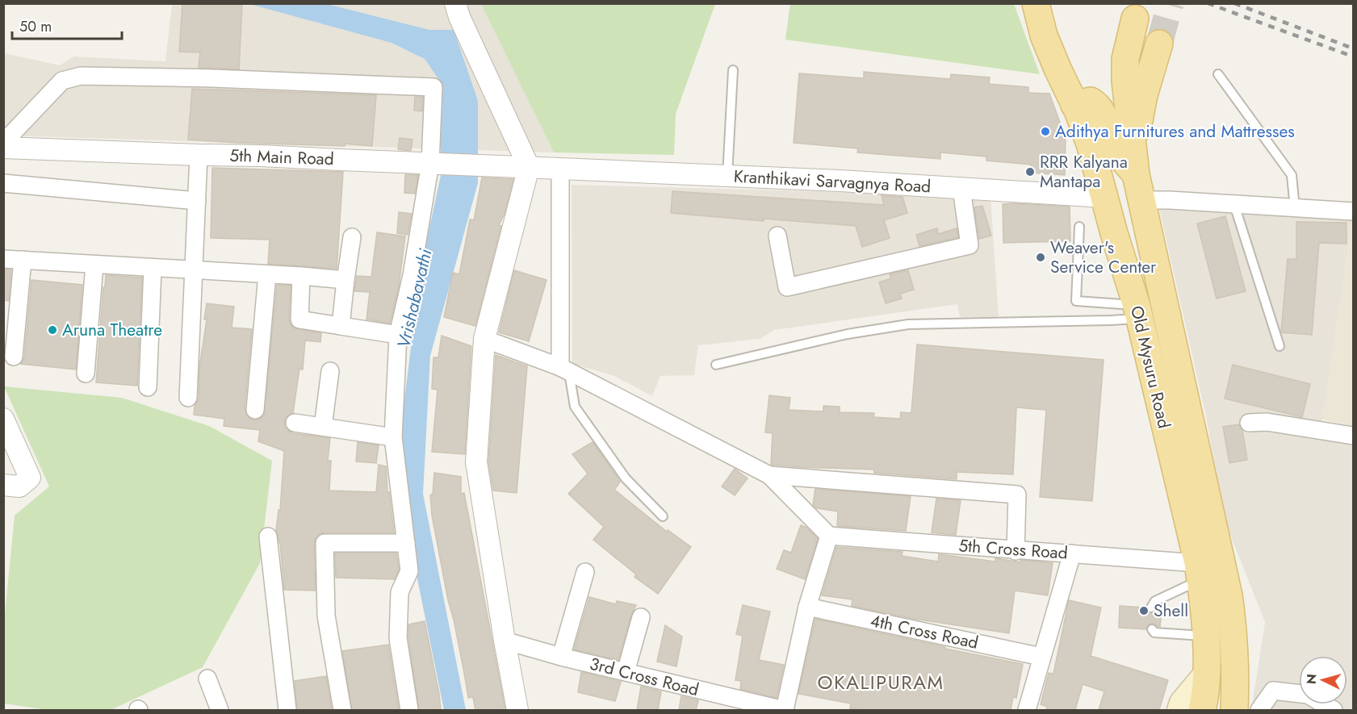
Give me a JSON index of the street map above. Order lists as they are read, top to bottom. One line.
{"streets":{"main road":["Old Mysuru Road"],"street":["5th Main Road","Kranthikavi Sarvagnya Road","5th Cross Road","4th Cross Road","3rd Cross Road"]},"crossings":[["5th Main Road","Kranthikavi Sarvagnya Road"],["Kranthikavi Sarvagnya Road","Old Mysuru Road"],["Old Mysuru Road","5th Cross Road"]],"districts":["OKALIPURAM"],"water":["Vrishabavathi"],"places":["Adithya Furnitures and Mattresses","RRR Kalyana Mantapa","Weaver's Service Center","Aruna Theatre","Shell"],"scale_bar":"50 m","north":"left"}
